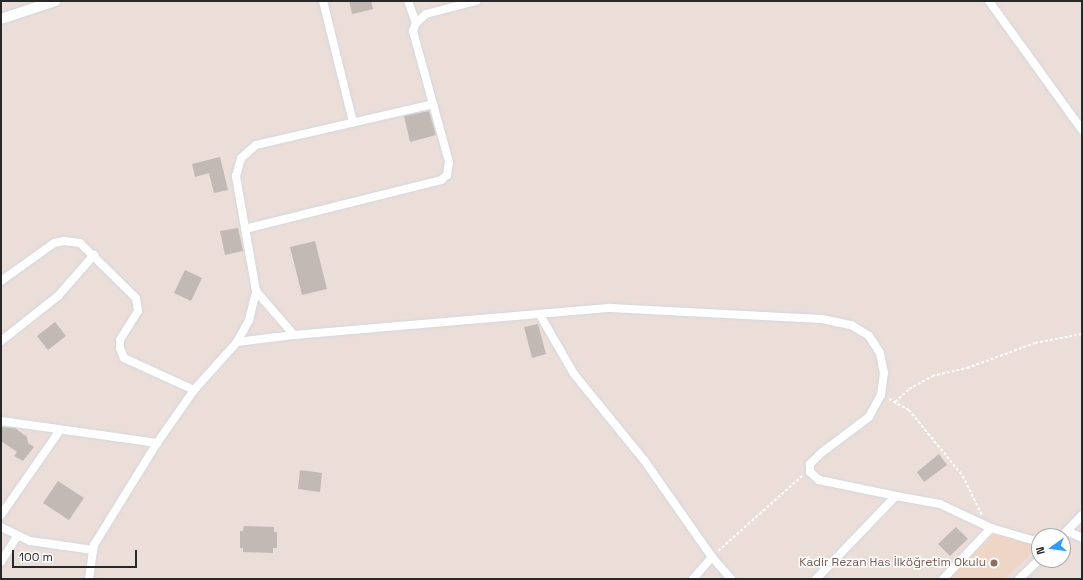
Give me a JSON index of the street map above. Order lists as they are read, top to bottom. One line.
{"places":["Kadir Rezan Has İlköğretim Okulu"],"scale_bar":"100 m","north":"left"}
